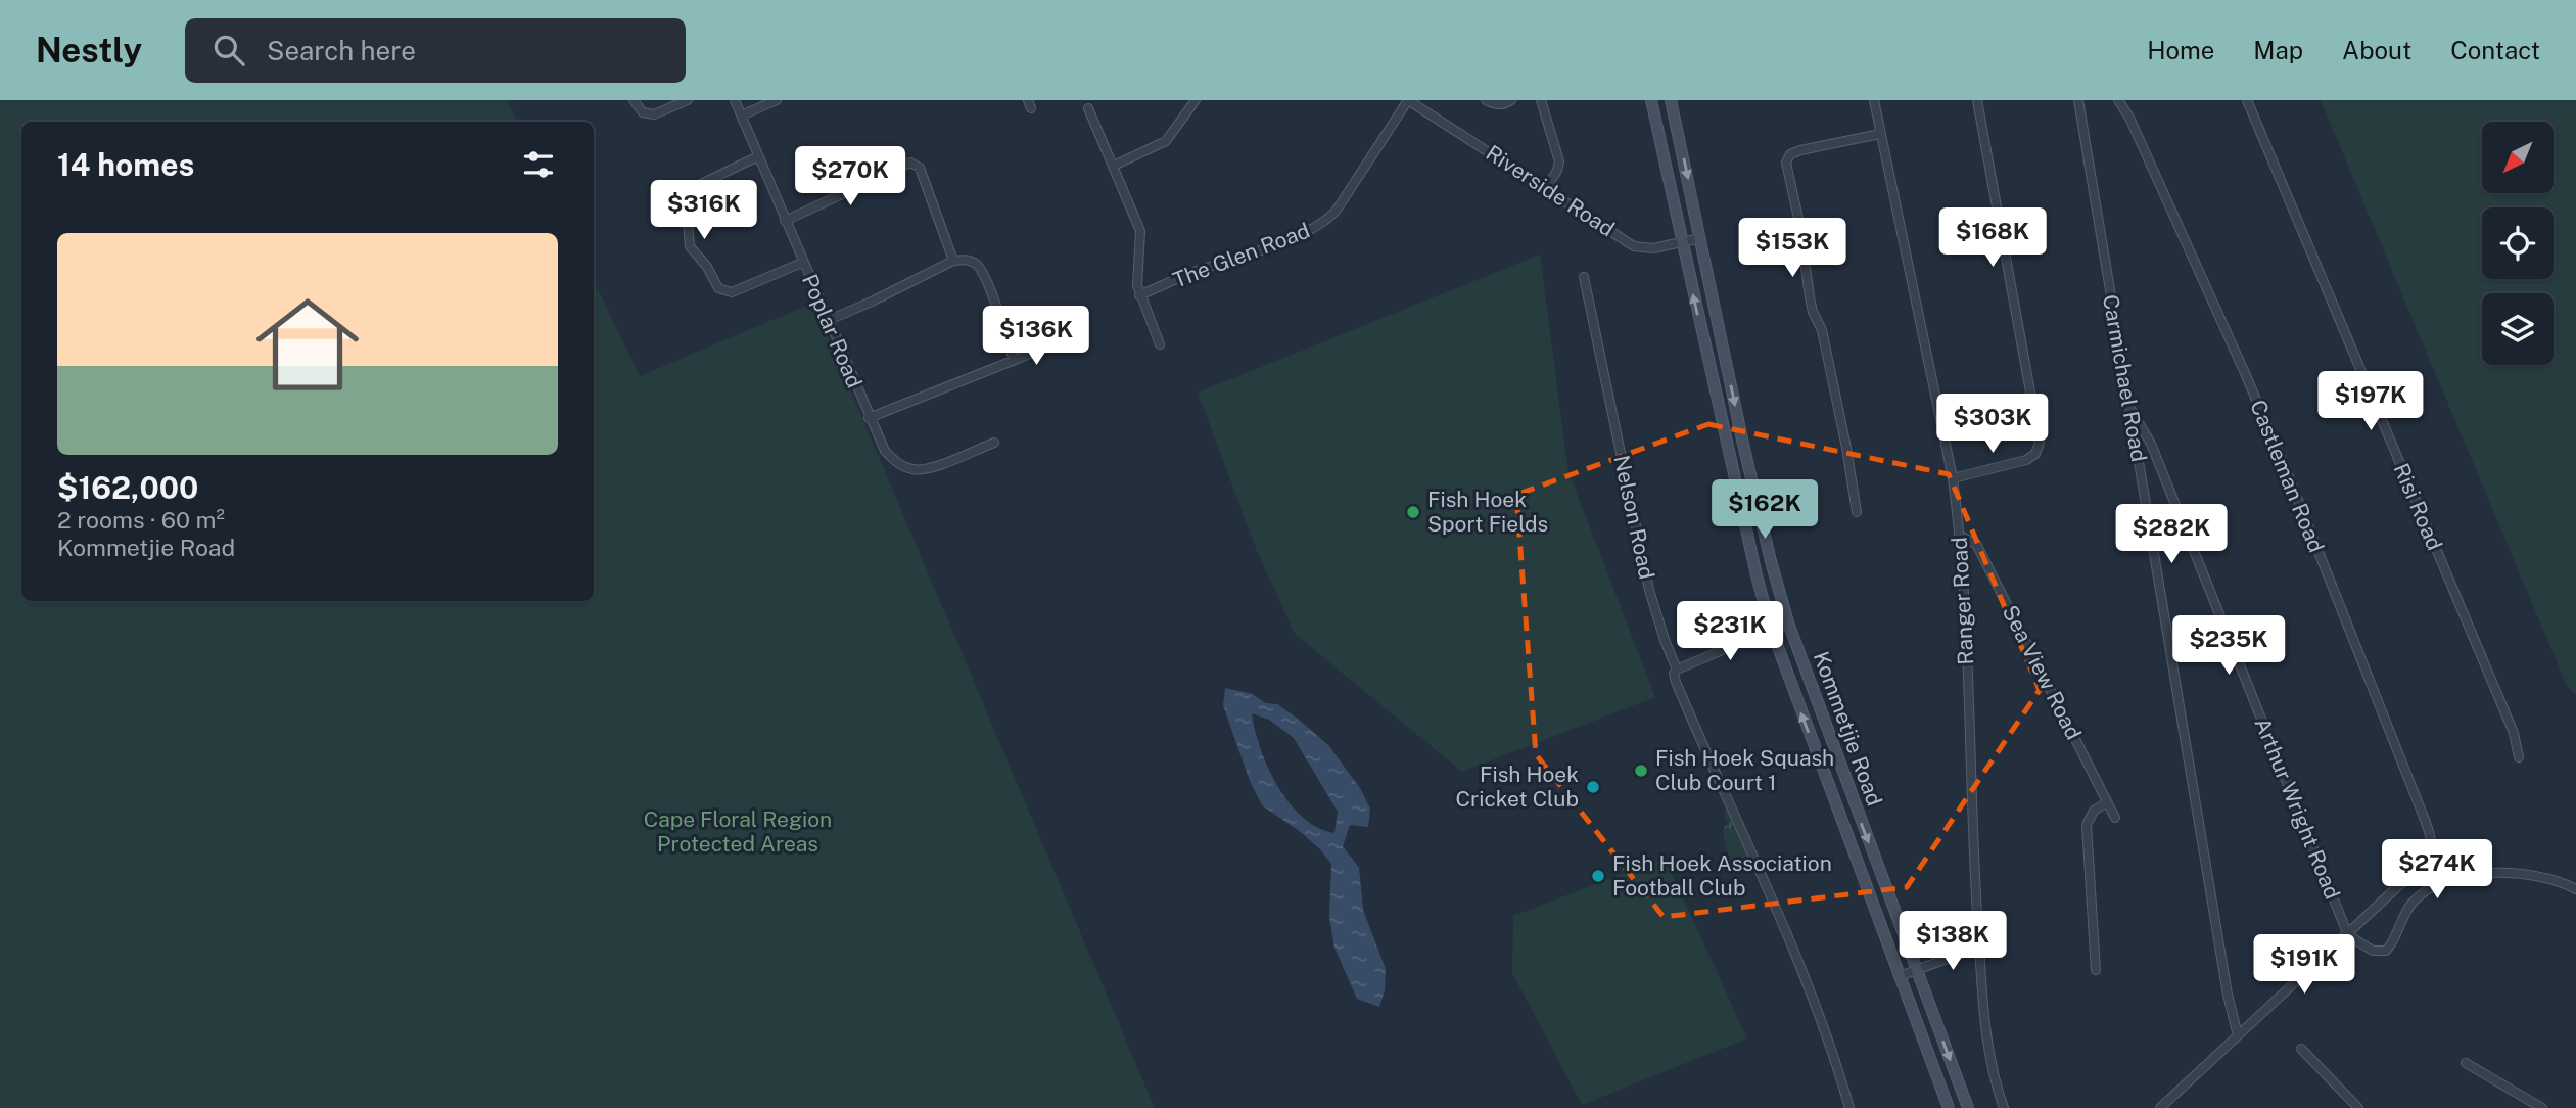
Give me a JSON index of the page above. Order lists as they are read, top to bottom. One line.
{"streets":{"main road":["Kommetjie Road"],"street":["Riverside Road","The Glen Road","Poplar Road","Carmichael Road","Castleman Road","Risi Road","Nelson Road","Ranger Road","Sea View Road","Arthur Wright Road"]},"crossings":[["Riverside Road","The Glen Road"],["Riverside Road","Kommetjie Road"],["Carmichael Road","Arthur Wright Road"],["Castleman Road","Arthur Wright Road"],["Ranger Road","Sea View Road"]],"parks":["Cape Floral Region Protected Areas"],"places":["Fish Hoek Sport Fields","Fish Hoek Squash Club Court 1","Fish Hoek Cricket Club","Fish Hoek Association Football Club"],"north":"bottom left","page":{"header":"Nestly","search":"Search here","nav":["Home","Map","About","Contact"],"heading":"14 homes","price":["$270K","$316K","$168K","$153K","$136K","$197K","$303K","$162K","$282K","$231K","$235K","$274K","$138K","$191K"],"list":[{"name":"$162,000","note":"2 rooms · 60 m² · Kommetjie Road"}]}}
